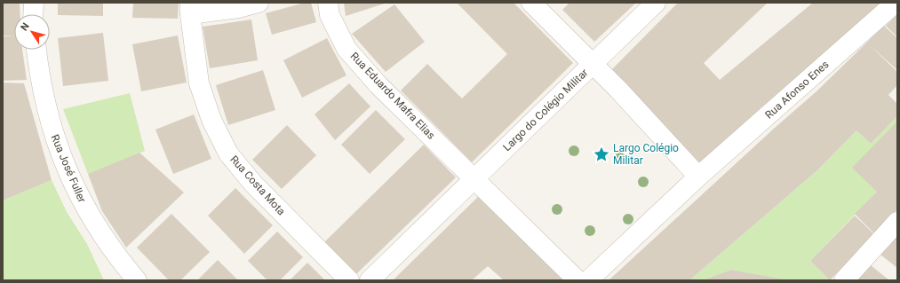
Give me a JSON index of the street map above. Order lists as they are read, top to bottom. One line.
{"streets":{"street":["Rua Afonso Enes","Rua Eduardo Mafra Elias","Largo do Colégio Militar","Rua José Fuller","Rua Costa Mota"]},"crossings":[["Rua Afonso Enes","Largo do Colégio Militar"],["Rua Eduardo Mafra Elias","Largo do Colégio Militar"]],"places":{"place":["Largo Colégio Militar"]},"north":"top left"}
